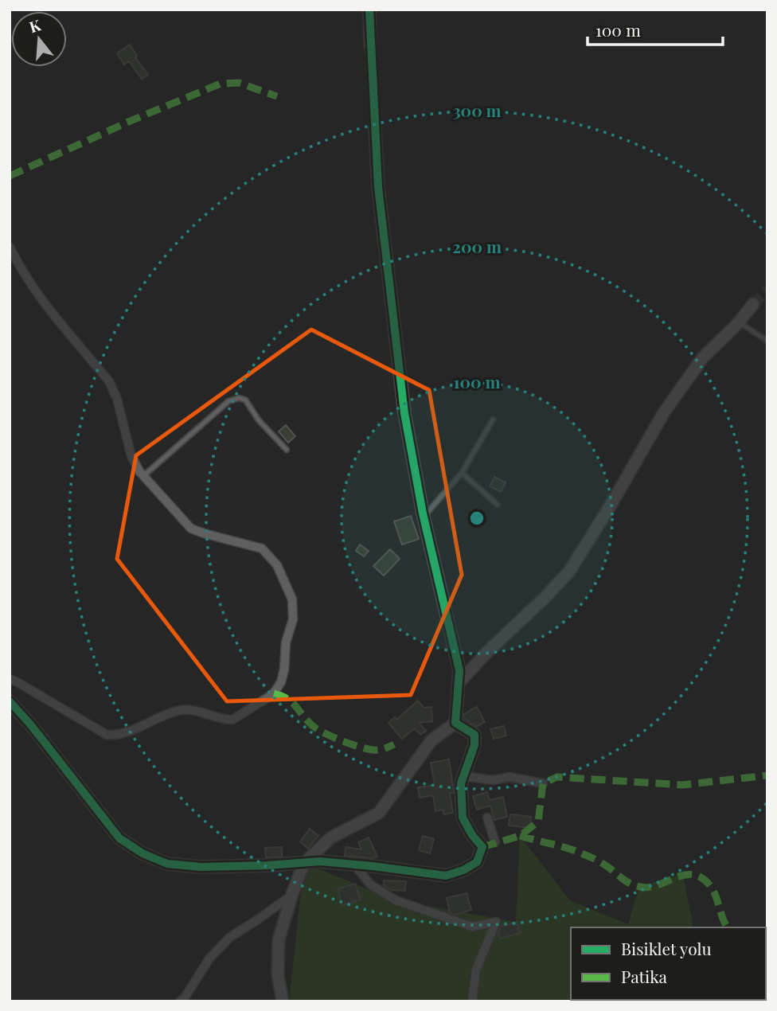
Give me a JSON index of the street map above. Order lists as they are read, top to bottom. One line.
{"legend":["Bisiklet yolu","Patika"],"scale_bar":"100 m","north":"top","rings":["300 m","200 m","100 m"]}
